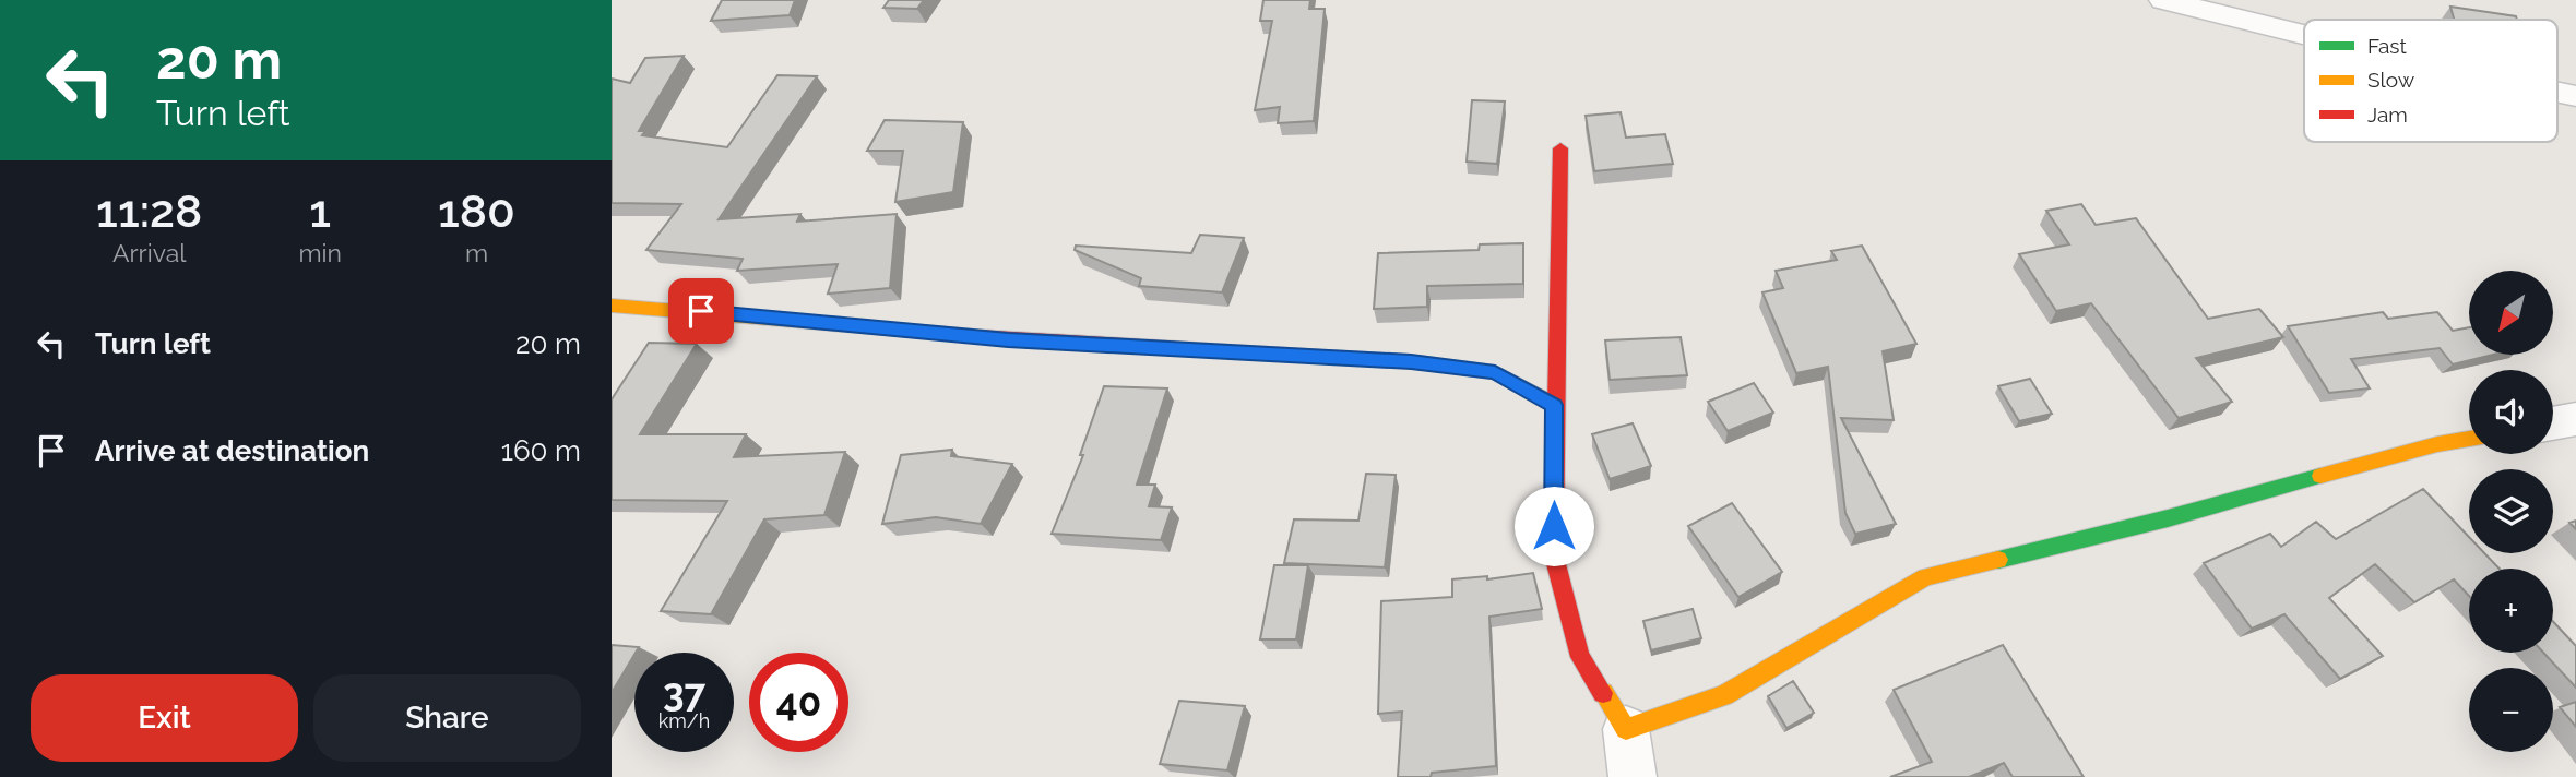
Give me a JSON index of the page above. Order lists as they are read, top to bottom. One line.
{"legend":["Fast","Slow","Jam"],"north":"bottom left","page":{"turn":["20 m","Turn left"],"eta":["11:28","Arrival","1","min","180","m"],"map_buttons":["+","−"],"list":[{"name":"Turn left","value":"20 m"},{"name":"Arrive at destination","value":"160 m"}],"speed":"37 km/h","limit":"40","buttons":["Exit","Share"]}}
